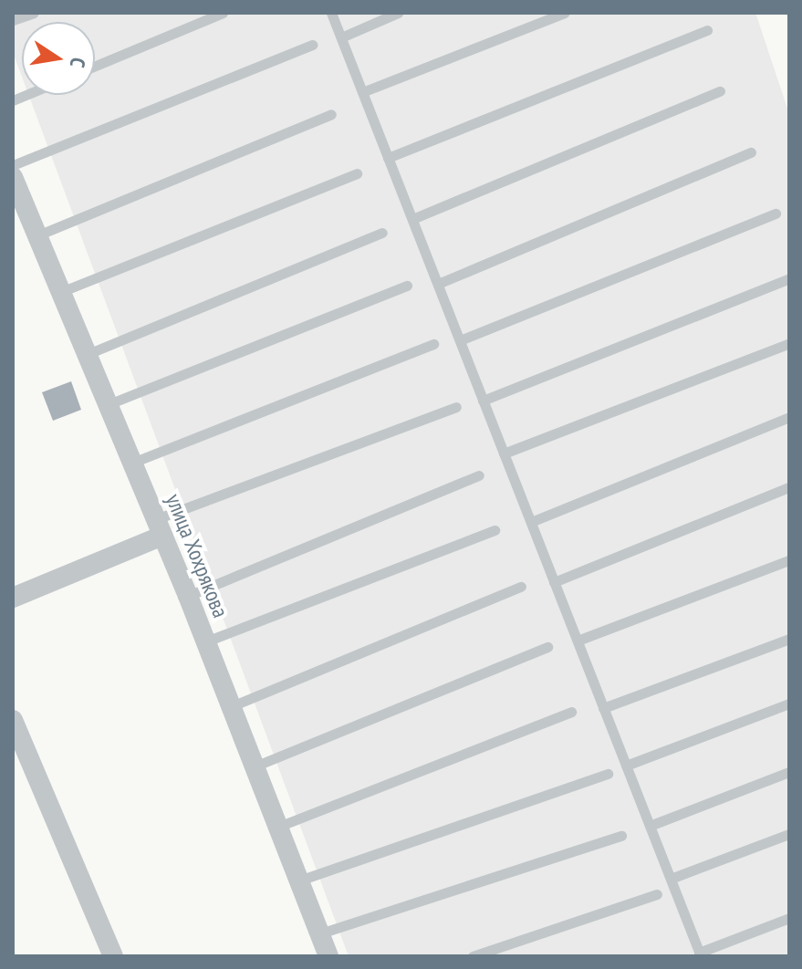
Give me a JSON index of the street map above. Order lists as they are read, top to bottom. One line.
{"streets":{"street":["улица Хохрякова"]},"north":"right"}
